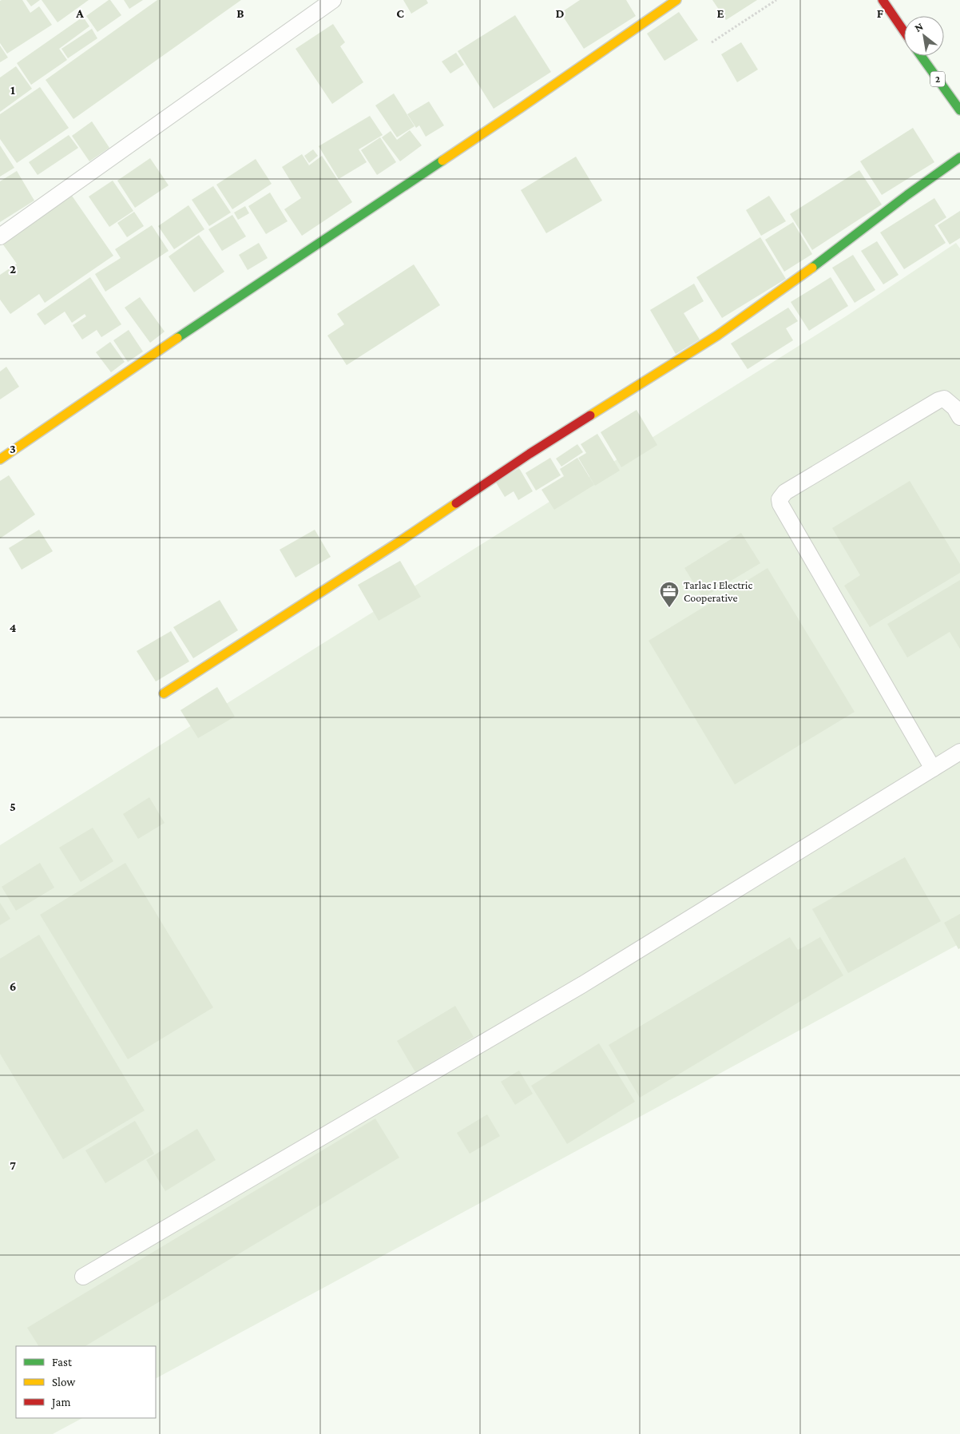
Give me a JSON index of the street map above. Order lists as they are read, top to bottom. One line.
{"streets":{"main road":["2"]},"places":{"office":["Tarlac I Electric Cooperative"]},"legend":["Fast","Slow","Jam"],"north":"top left","grid":{"columns":["A","B","C","D","E","F"],"rows":["1","2","3","4","5","6","7"]}}
